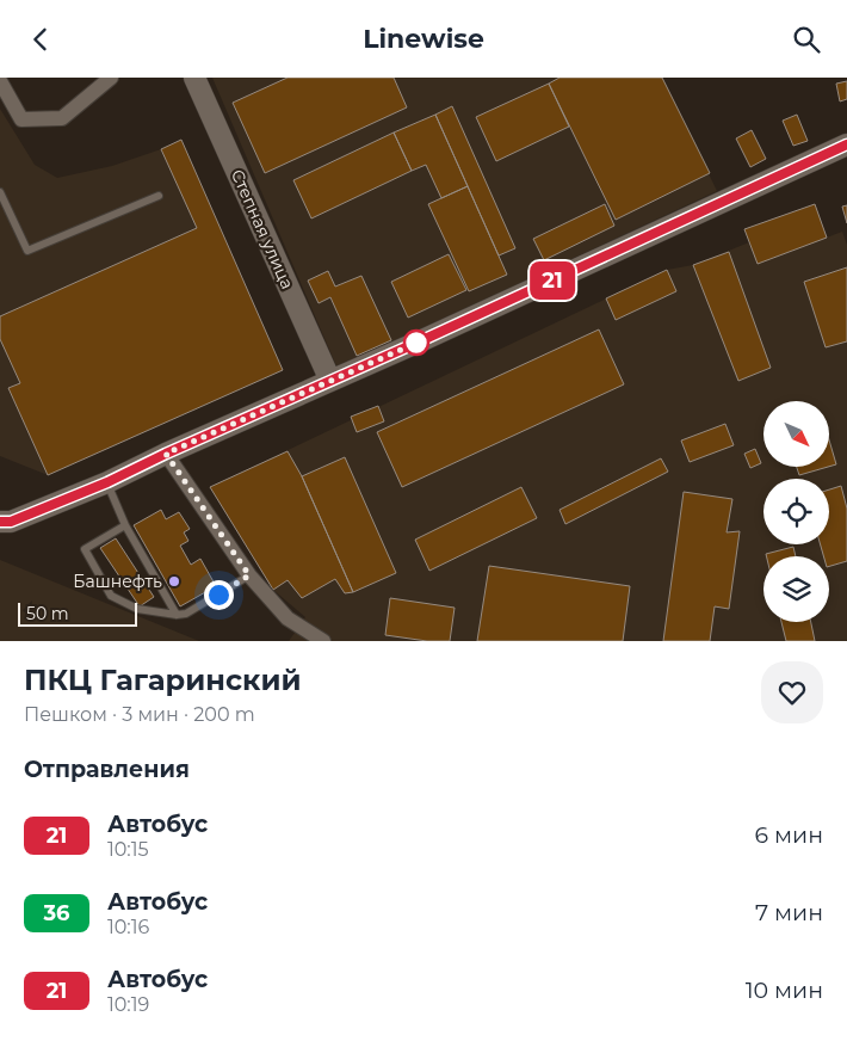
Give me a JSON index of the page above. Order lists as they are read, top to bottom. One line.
{"streets":{"main road":["Степная улица"]},"places":["Башнефть"],"lines":["bus line 21"],"scale_bar":"50 m","north":"bottom right","page":{"header":"Linewise","on_map":"21","scale":"50 m","heading":[["ПКЦ Гагаринский","Пешком · 3 мин · 200 m"],"Отправления"],"list":[{"mark":"21","name":"Автобус","note":"10:15","value":"6 мин"},{"mark":"36","name":"Автобус","note":"10:16","value":"7 мин"},{"mark":"21","name":"Автобус","note":"10:19","value":"10 мин"}]}}
